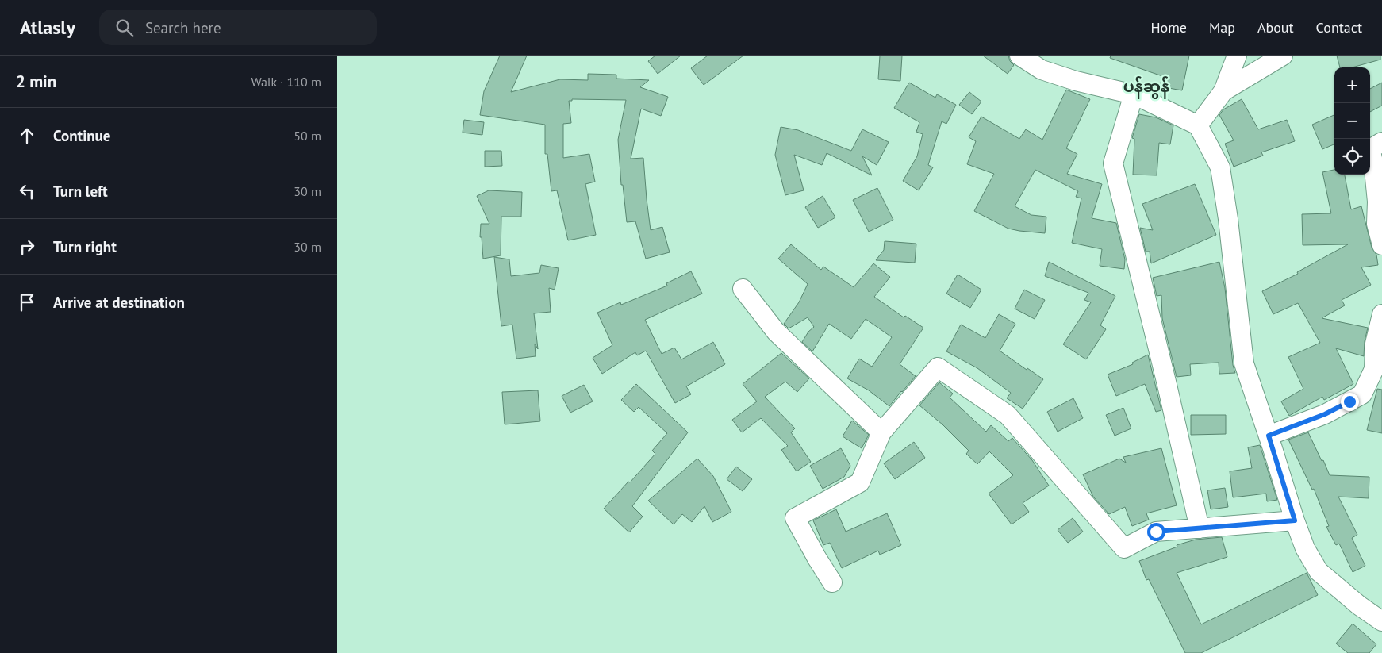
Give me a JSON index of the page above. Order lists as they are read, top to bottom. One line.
{"districts":["ပန်ဆွန်"],"page":{"header":"Atlasly","search":"Search here","nav":["Home","Map","About","Contact"],"heading":["2 min","Walk · 110 m"],"map_buttons":["+","−"],"list":[["Continue","50 m"],["Turn left","30 m"],["Turn right","30 m"],"Arrive at destination"]}}
